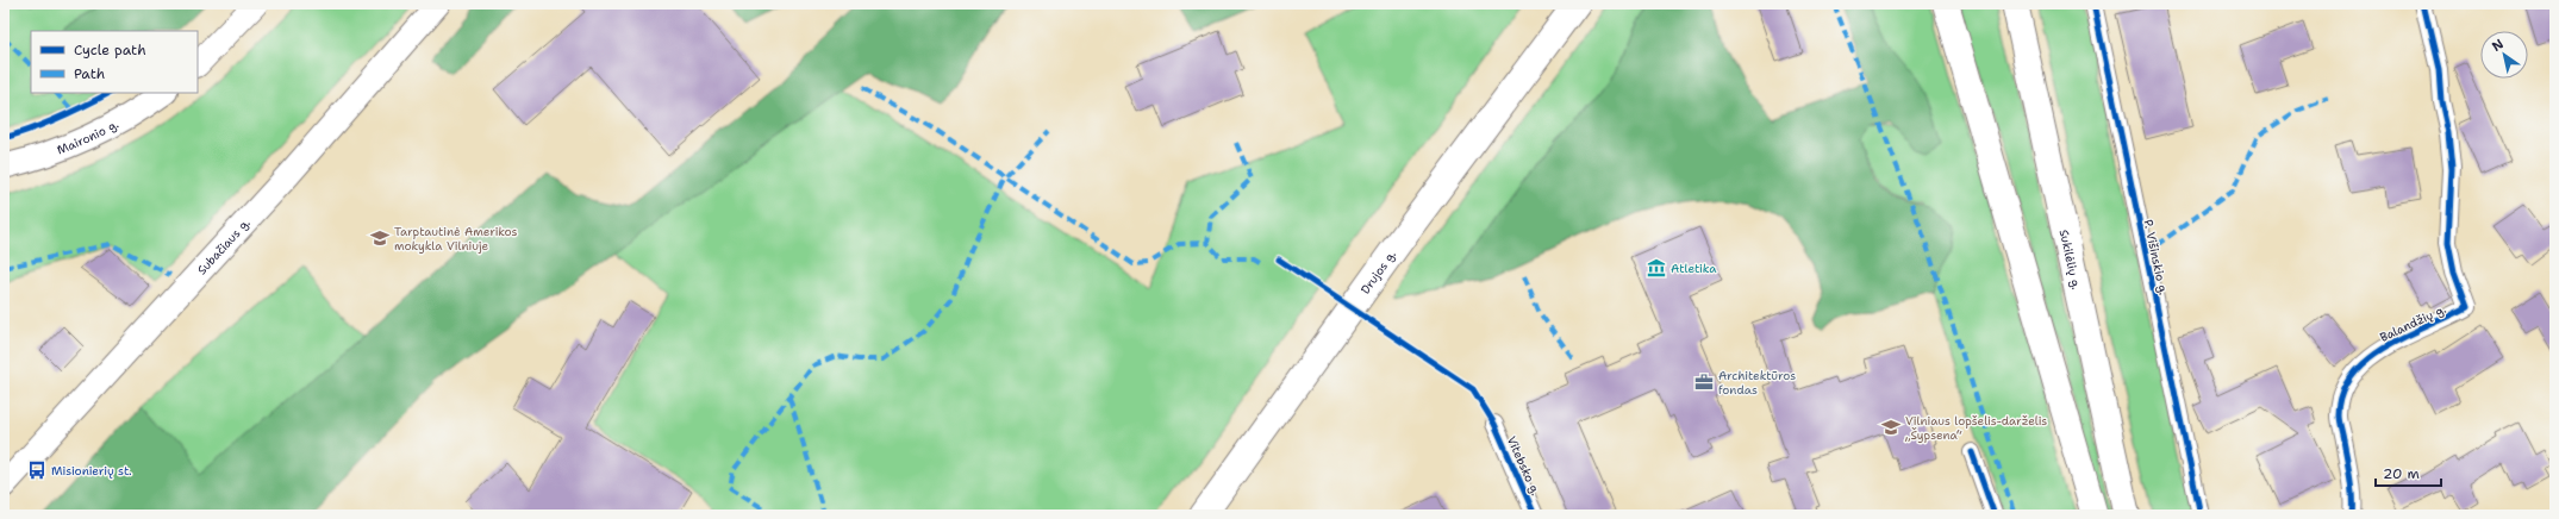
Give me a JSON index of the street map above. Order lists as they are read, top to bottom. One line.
{"streets":{"main road":["Maironio g.","Subačiaus g.","Sukilėlių g.","Drujos g."],"street":["P. Višinskio g.","Balandžių g.","Vitebsko g."]},"places":{"school or university":["Tarptautinė Amerikos mokykla Vilniuje","Vilniaus lopšelis-darželis „Šypsena“"],"museum":["Atletika"],"office":["Architektūros fondas"],"bus stop":["Misionierių st."]},"legend":["Cycle path","Path"],"scale_bar":"20 m","north":"top left"}
